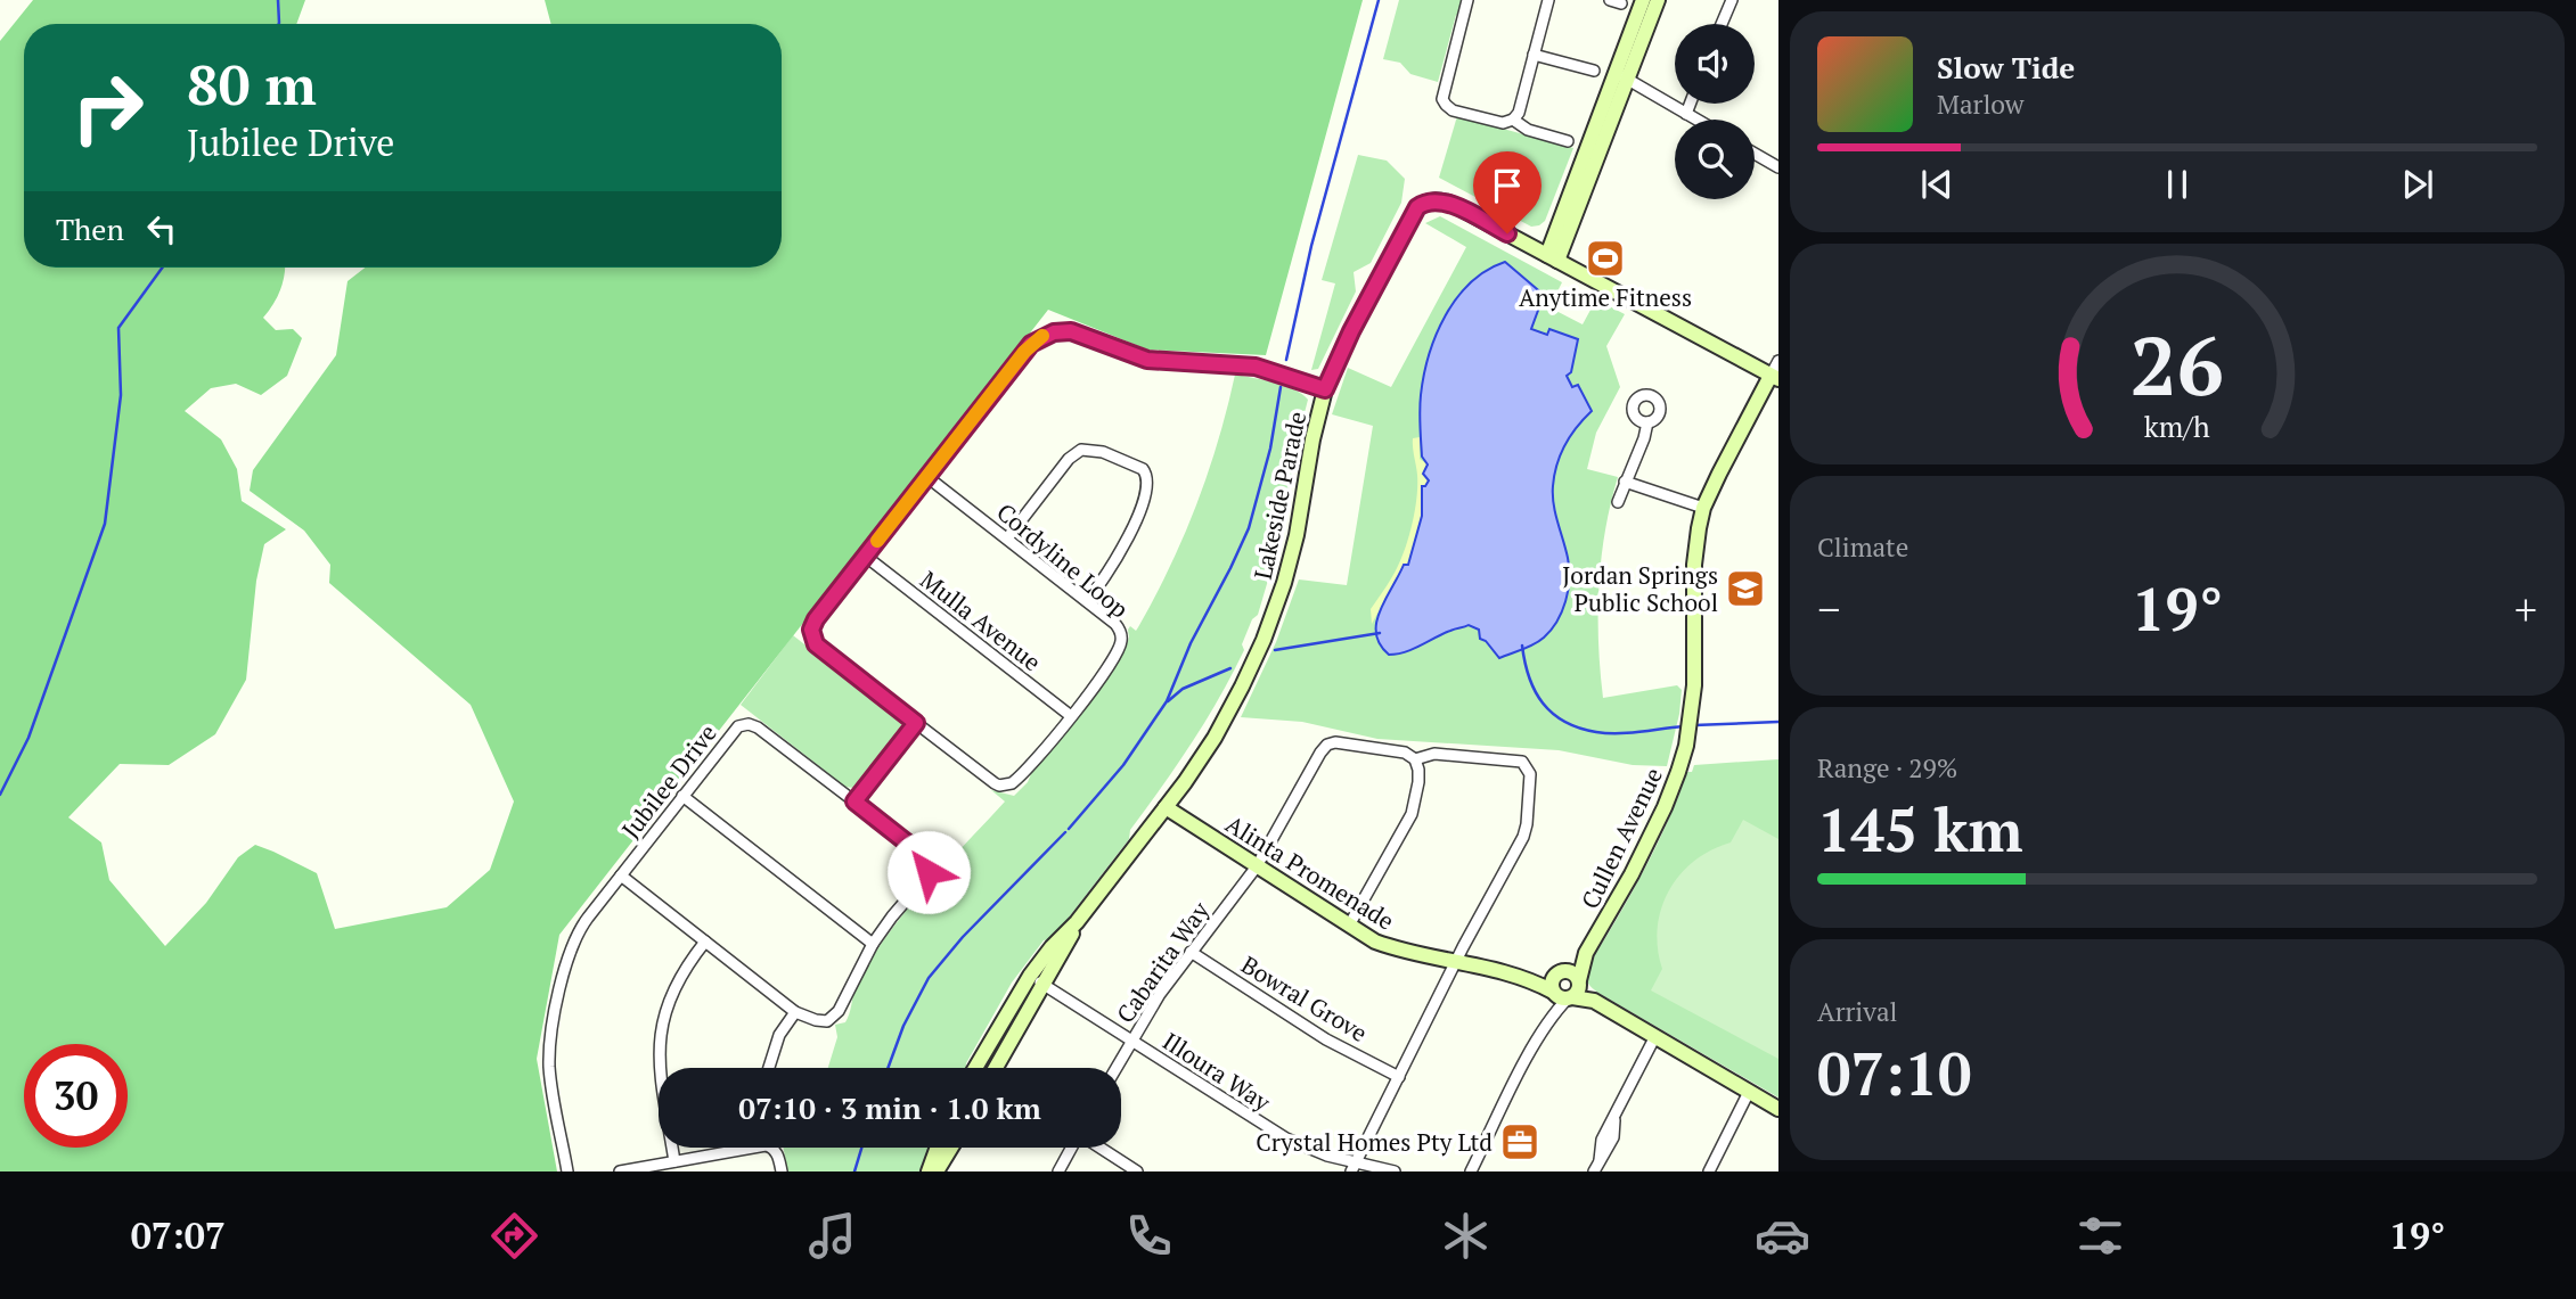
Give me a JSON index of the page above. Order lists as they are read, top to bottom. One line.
{"streets":{"street":["Lakeside Parade","Cordyline Loop","Mulla Avenue","Jubilee Drive","Cullen Avenue","Alinta Promenade","Cabarita Way","Bowral Grove","Illoura Way"]},"crossings":[["Lakeside Parade","Cullen Avenue"],["Lakeside Parade","Alinta Promenade"],["Lakeside Parade","Illoura Way"],["Cordyline Loop","Mulla Avenue"],["Cullen Avenue","Alinta Promenade"],["Alinta Promenade","Cabarita Way"],["Cabarita Way","Bowral Grove"],["Cabarita Way","Illoura Way"]],"places":{"sports":["Anytime Fitness"],"school or university":["Jordan Springs Public School"],"office":["Crystal Homes Pty Ltd"]},"page":{"turn":["80 m","Jubilee Drive"],"song":["Slow Tide","Marlow"],"then":"Then","tile":["Climate",["Range · 29%","145 km"],["Arrival","07:10"]],"heat":["−","19°","+"],"limit":"30","trip":"07:10 · 3 min · 1.0 km","tabs":["07:07","19°"],"gauge":["26","km/h"]}}
